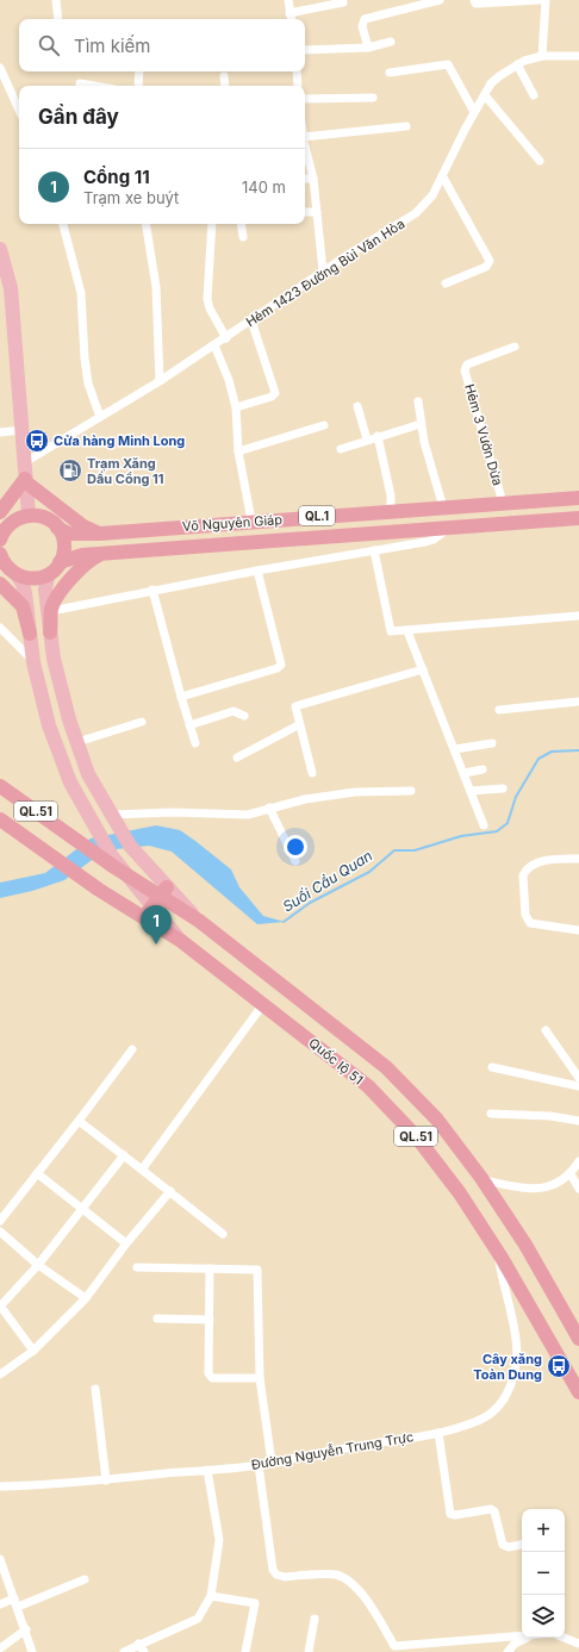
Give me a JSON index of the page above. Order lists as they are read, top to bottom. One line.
{"streets":{"highway":["QL.1","Võ Nguyên Giáp","QL.51","Quốc lộ 51"],"street":["Hẻm 1423 Đường Bùi Văn Hòa","Hẻm 3 Vườn Dừa","Đường Nguyễn Trung Trực"]},"crossings":[["Hẻm 3 Vườn Dừa","Võ Nguyên Giáp"],["QL.1","Võ Nguyên Giáp"],["Quốc lộ 51","Đường Nguyễn Trung Trực"]],"water":["Suối Cầu Quan"],"places":{"bus stop":["Cửa hàng Minh Long","Cây xăng Toàn Dung"],"fuel station":["Trạm Xăng Dầu Cổng 11"]},"page":{"search":"Tìm kiếm","heading":"Gần đây","list":[{"mark":"1","name":"Cổng 11","note":"Trạm xe buýt","value":"140 m"}],"pins":"1","map_buttons":["+","−"]}}
